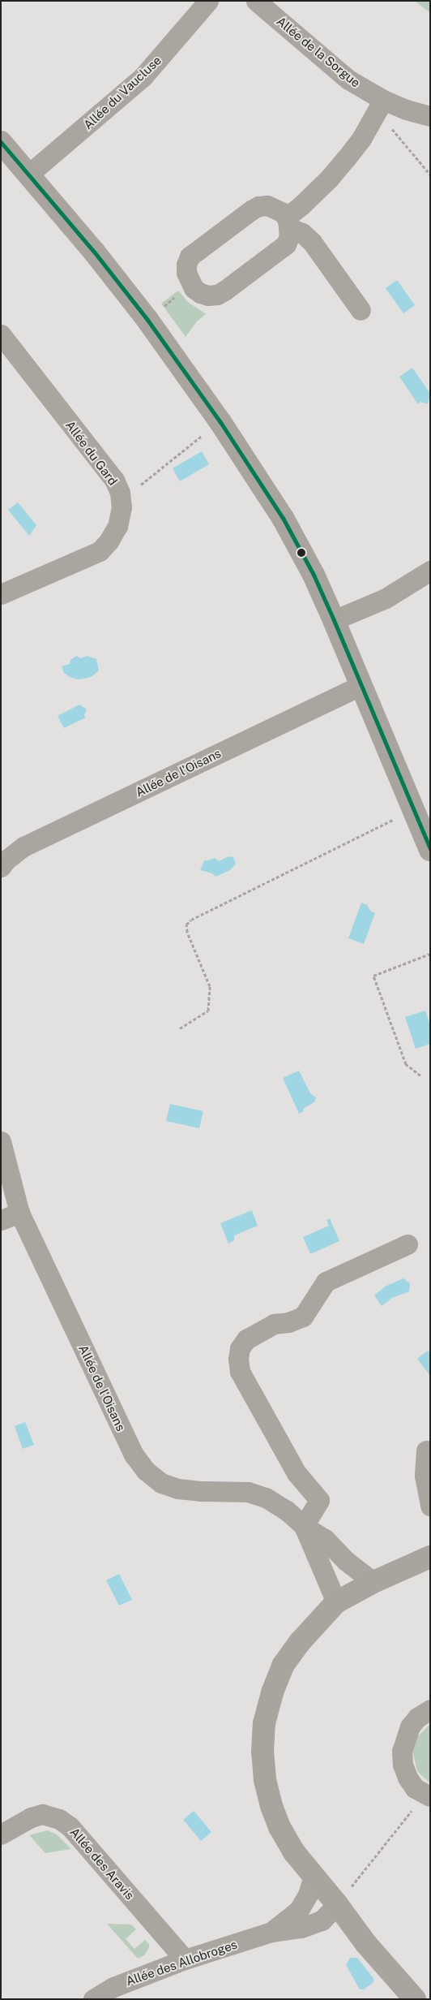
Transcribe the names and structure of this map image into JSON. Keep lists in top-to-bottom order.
{
  "streets": {
    "street": [
      "Allée de la Sorgue",
      "Allée du Vaucluse",
      "Allée du Gard",
      "Allée de l'Oisans",
      "Allée des Aravis",
      "Allée des Allobroges"
    ]
  },
  "crossings": [
    ["Allée des Aravis", "Allée des Allobroges"]
  ]
}
